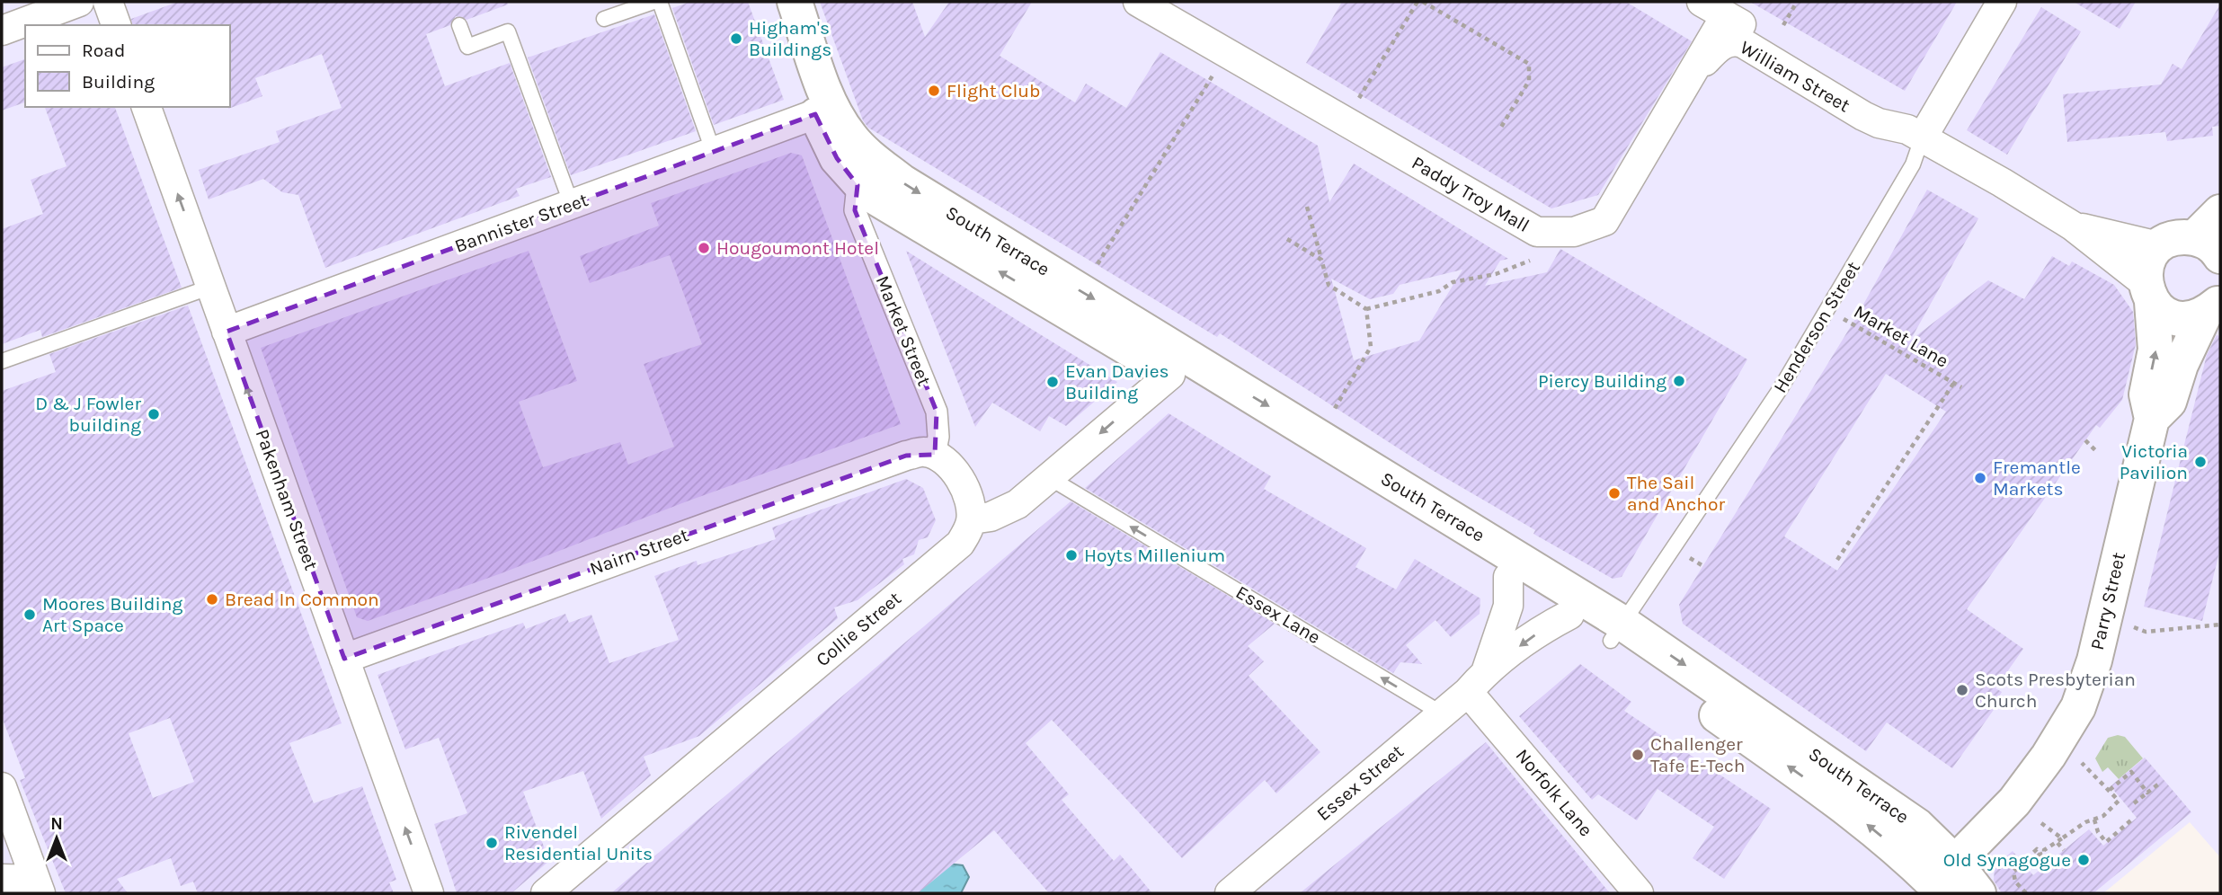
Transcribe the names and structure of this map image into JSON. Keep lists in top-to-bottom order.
{
  "streets": {
    "street": [
      "William Street",
      "Paddy Troy Mall",
      "Bannister Street",
      "South Terrace",
      "Henderson Street",
      "Market Street",
      "Pakenham Street",
      "Nairn Street",
      "Parry Street",
      "Collie Street",
      "Essex Street",
      "Norfolk Lane"
    ],
    "lane": ["Essex Lane"],
    "path": ["Market Lane"]
  },
  "crossings": [
    ["William Street", "Paddy Troy Mall"],
    ["William Street", "Henderson Street"],
    ["William Street", "Parry Street"],
    ["Bannister Street", "Pakenham Street"],
    ["South Terrace", "Henderson Street"],
    ["South Terrace", "Market Street"],
    ["South Terrace", "Parry Street"],
    ["South Terrace", "Essex Street"],
    ["Henderson Street", "Market Lane"],
    ["Market Street", "Nairn Street"],
    ["Pakenham Street", "Nairn Street"],
    ["Essex Lane", "Essex Street"],
    ["Essex Street", "Norfolk Lane"]
  ],
  "one_way": ["Pakenham Street", "Essex Lane"],
  "places": [
    "Higham's Buildings",
    "Flight Club",
    "Hougoumont Hotel",
    "Piercy Building",
    "Evan Davies Building",
    "D & J Fowler building",
    "Victoria Pavilion",
    "Fremantle Markets",
    "The Sail and Anchor",
    "Hoyts Millenium",
    "Bread In Common",
    "Moores Building Art Space",
    "Scots Presbyterian Church",
    "Challenger Tafe E-Tech",
    "Rivendel Residential Units",
    "Old Synagogue"
  ],
  "legend": ["Road", "Building"],
  "north": "top"
}
